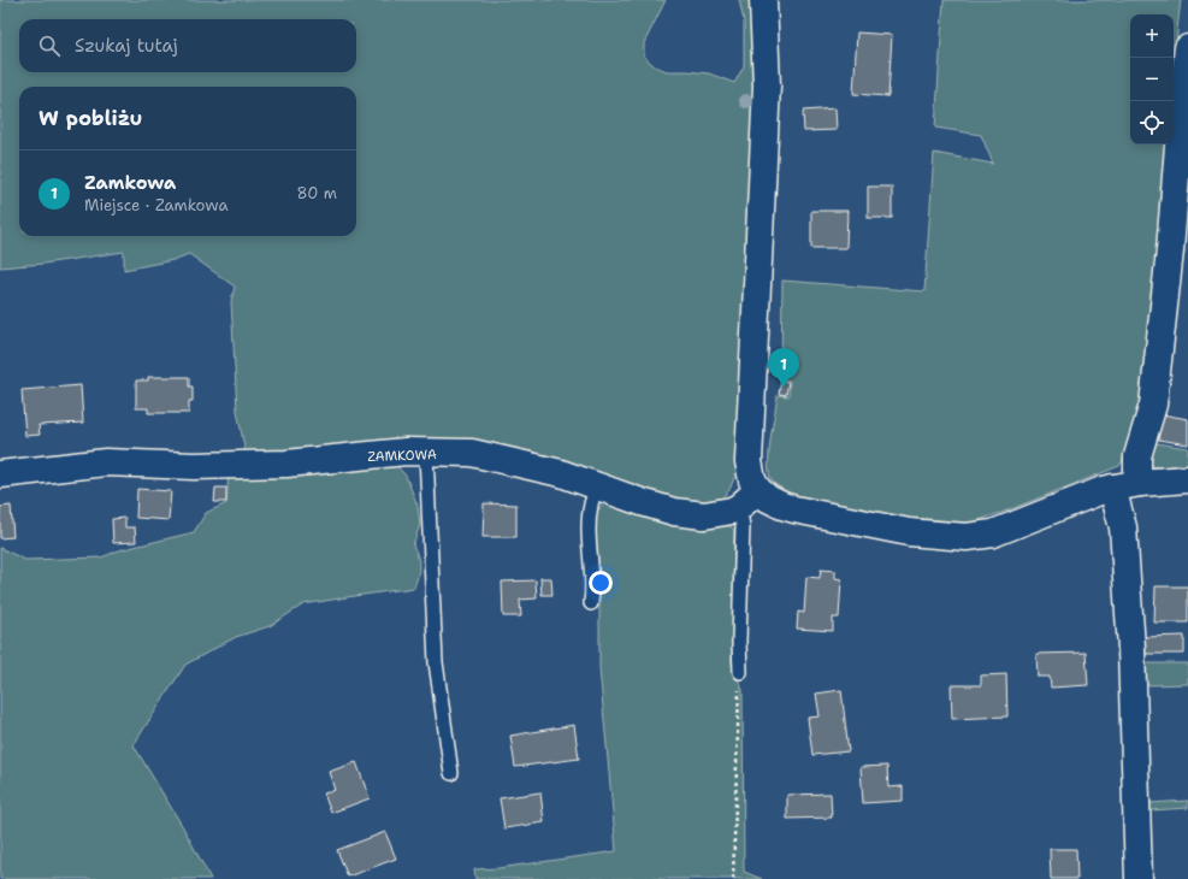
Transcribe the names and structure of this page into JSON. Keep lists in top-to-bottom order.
{
  "streets": {
    "street": ["ZAMKOWA"]
  },
  "page": {
    "map_buttons": ["+", "−"],
    "search": "Szukaj tutaj",
    "heading": "W pobliżu",
    "list": [
      {
        "mark": "1",
        "name": "Zamkowa",
        "note": "Miejsce · Zamkowa",
        "value": "80 m"
      }
    ],
    "pins": "1"
  }
}
